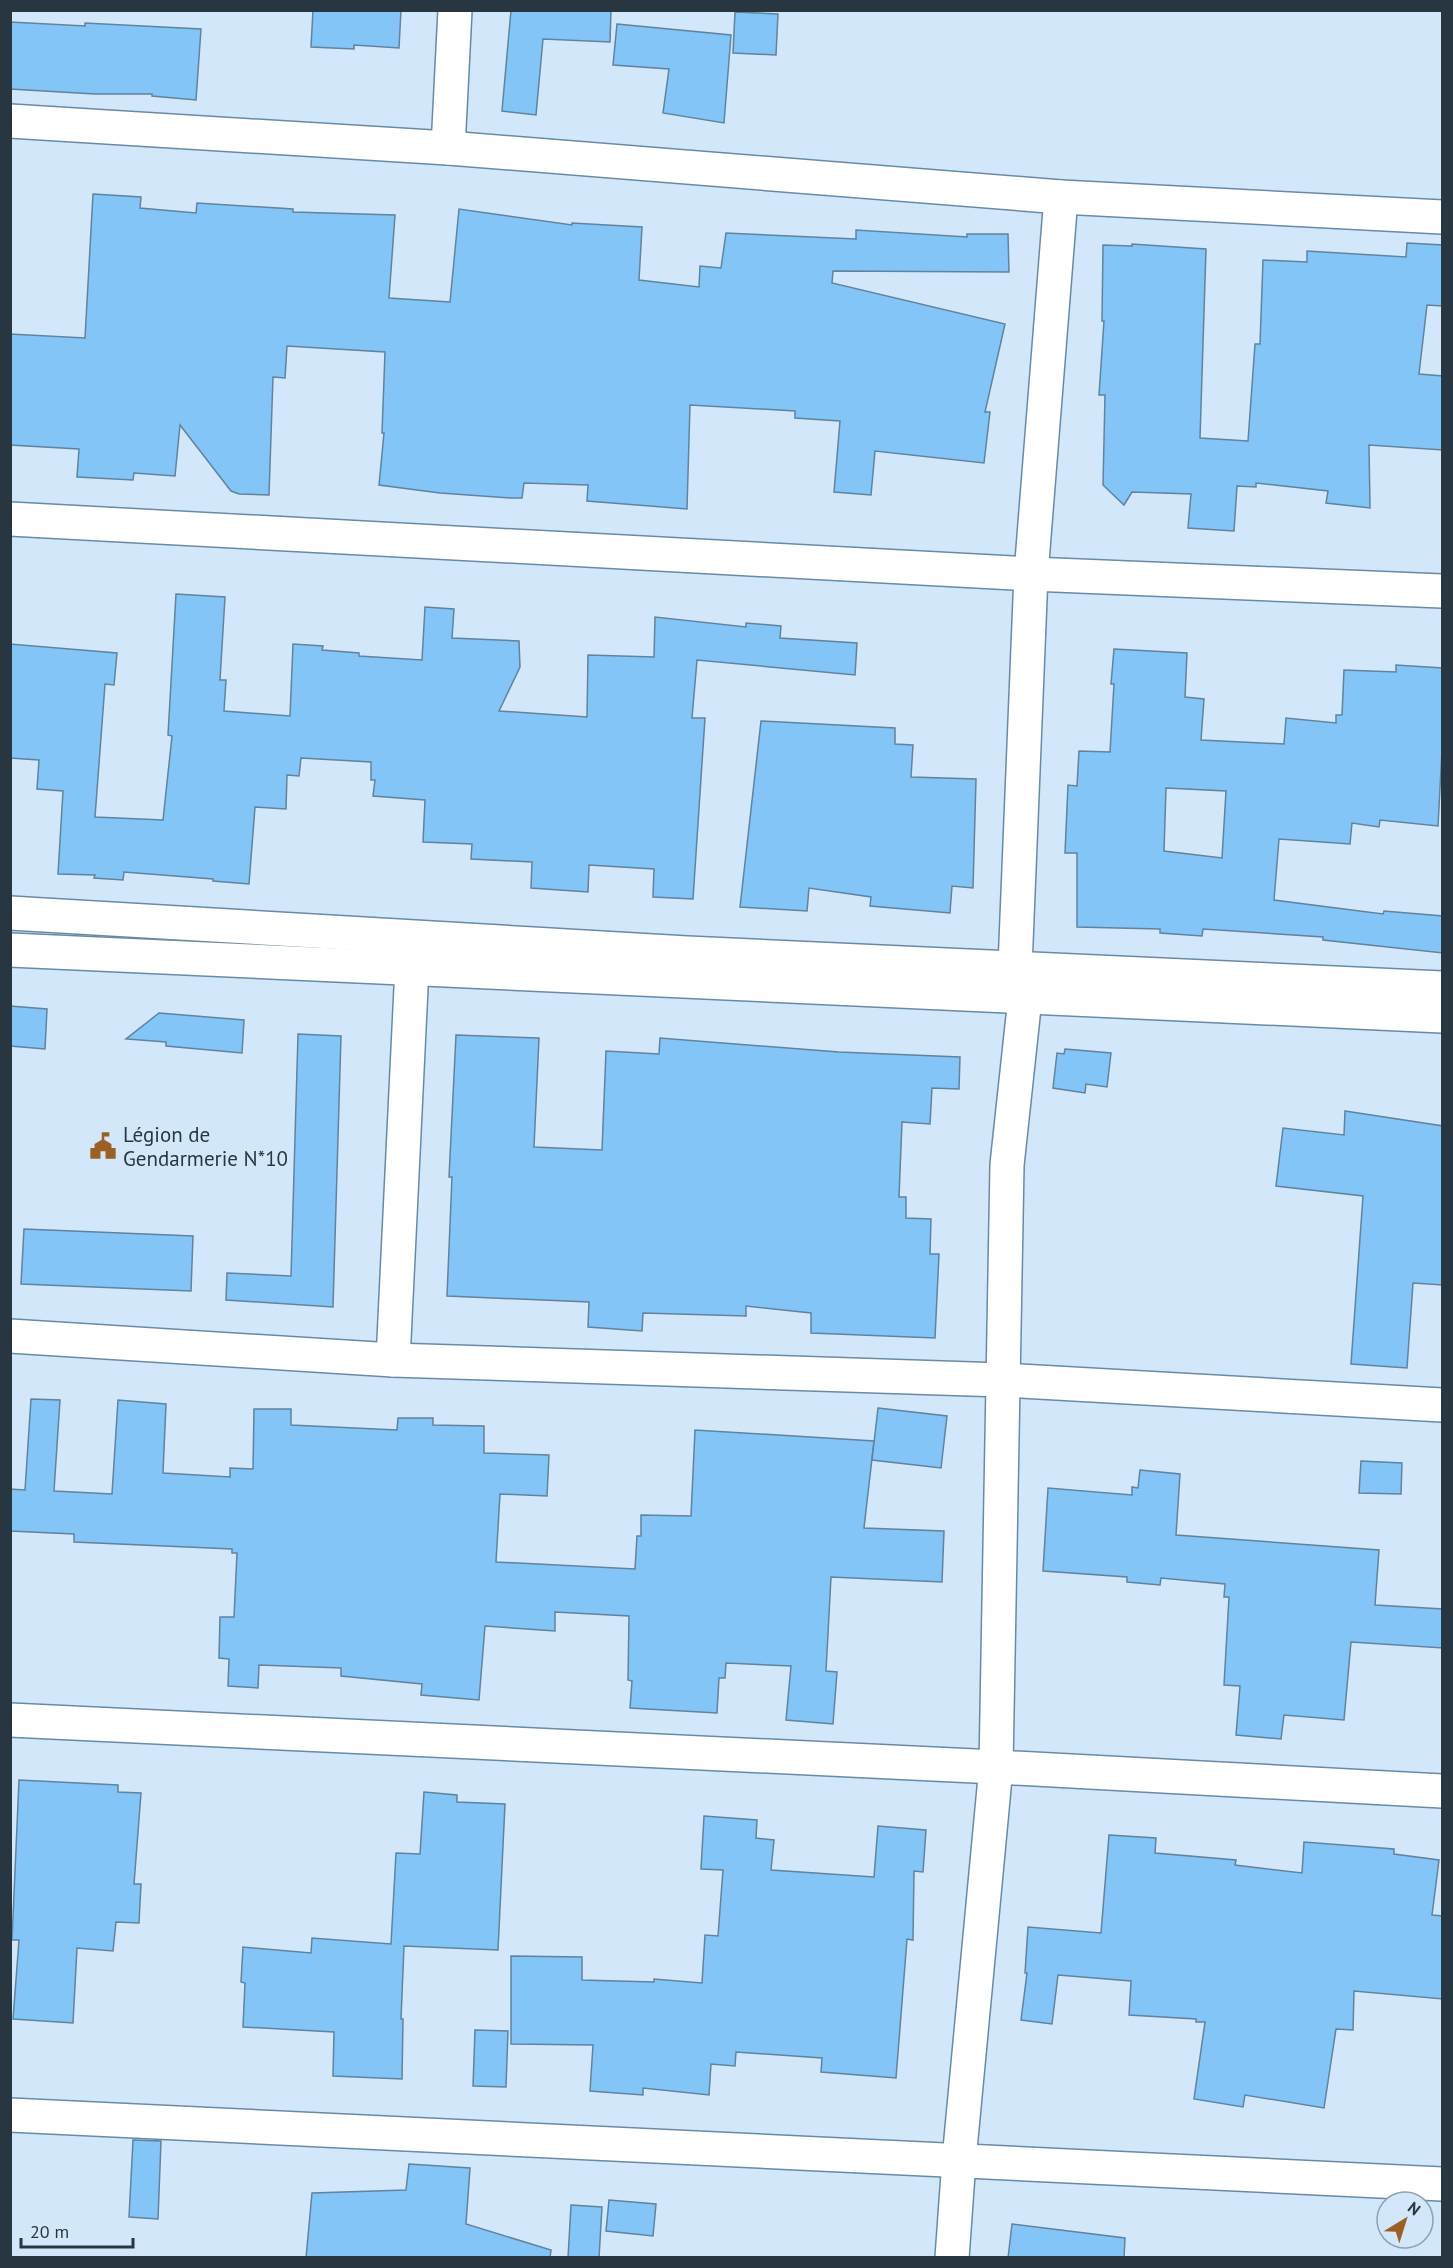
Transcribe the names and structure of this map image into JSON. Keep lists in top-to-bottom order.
{
  "places": {
    "public building": ["Légion de Gendarmerie N*10"]
  },
  "scale_bar": "20 m",
  "north": "top right"
}
